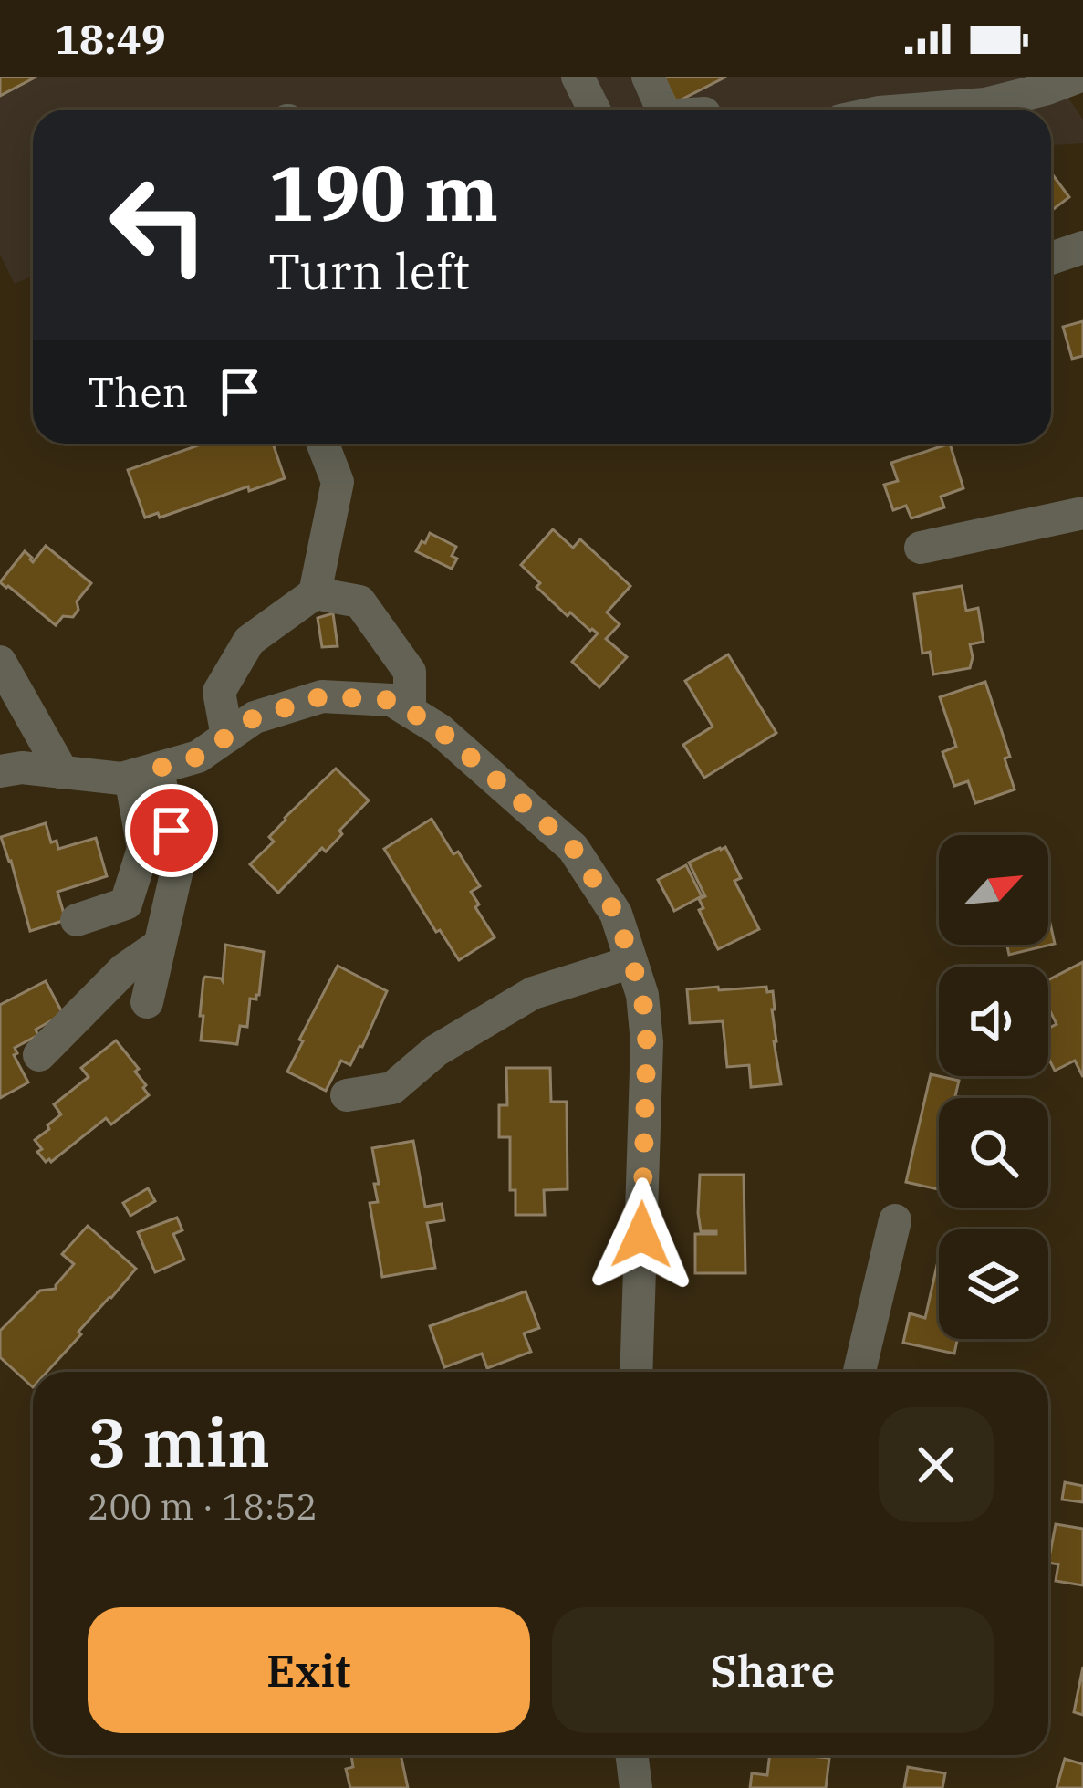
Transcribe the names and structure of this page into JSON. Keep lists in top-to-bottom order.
{
  "north": "top right",
  "page": {
    "status": "18:49",
    "turn": ["190 m", "Turn left"],
    "then": "Then",
    "heading": ["3 min", "200 m · 18:52"],
    "buttons": ["Exit", "Share"]
  }
}
